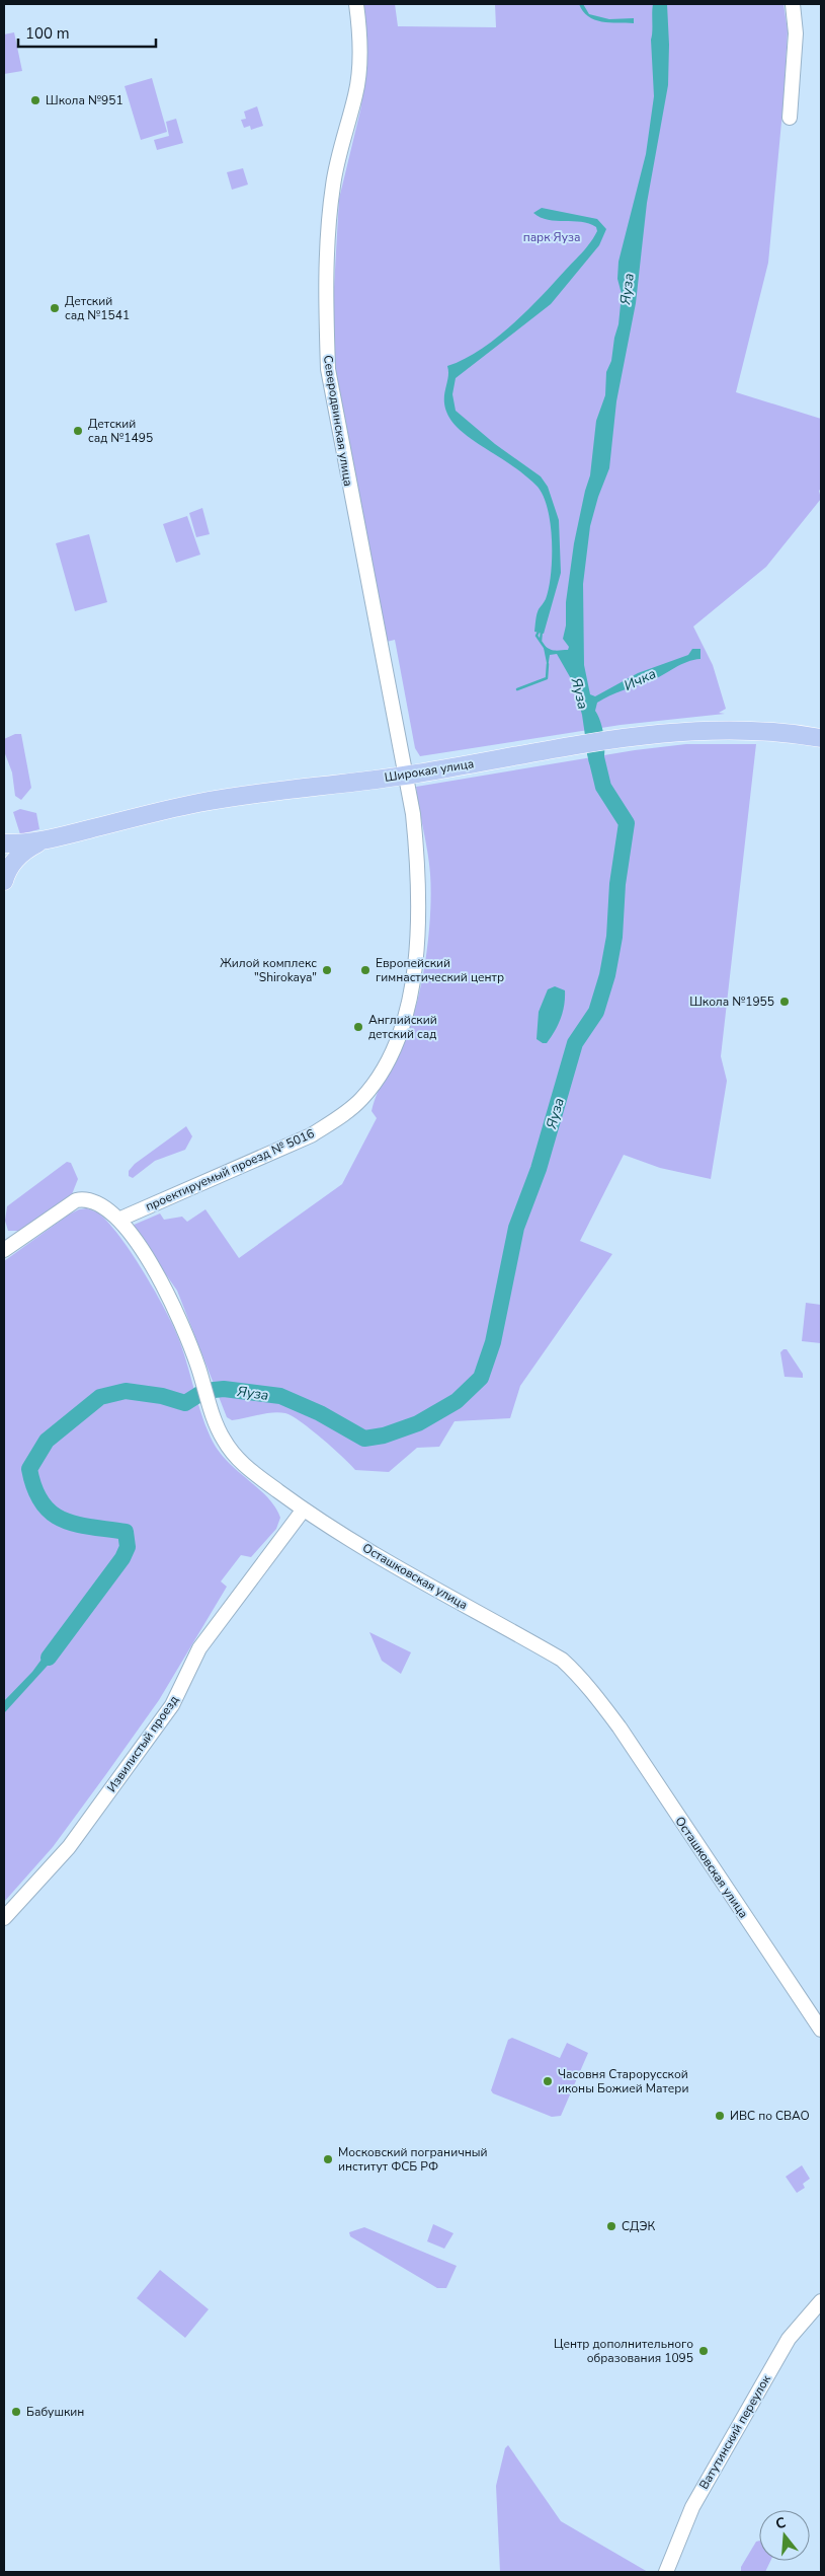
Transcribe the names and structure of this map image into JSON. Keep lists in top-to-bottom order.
{
  "streets": {
    "main road": ["Широкая улица"],
    "street": [
      "Северодвинская улица",
      "проектируемый проезд № 5016",
      "Осташковская улица",
      "Извилистый проезд",
      "Ватутинский переулок"
    ]
  },
  "crossings": [
    ["Северодвинская улица", "Широкая улица"],
    ["Северодвинская улица", "проектируемый проезд № 5016"],
    ["Широкая улица", "проектируемый проезд № 5016"],
    ["проектируемый проезд № 5016", "Осташковская улица"],
    ["Осташковская улица", "Извилистый проезд"]
  ],
  "water": ["Яуза", "Ичка"],
  "parks": ["парк Яуза"],
  "places": [
    "Школа №951",
    "Детский сад №1541",
    "Детский сад №1495",
    "Жилой комплекс \"Shirokaya\"",
    "Европейский гимнастический центр",
    "Школа №1955",
    "Английский детский сад",
    "Часовня Старорусской иконы Божией Матери",
    "ИВС по СВАО",
    "Московский пограничный институт ФСБ РФ",
    "СДЭК",
    "Центр дополнительного образования 1095",
    "Бабушкин"
  ],
  "scale_bar": "100 m",
  "north": "top"
}
